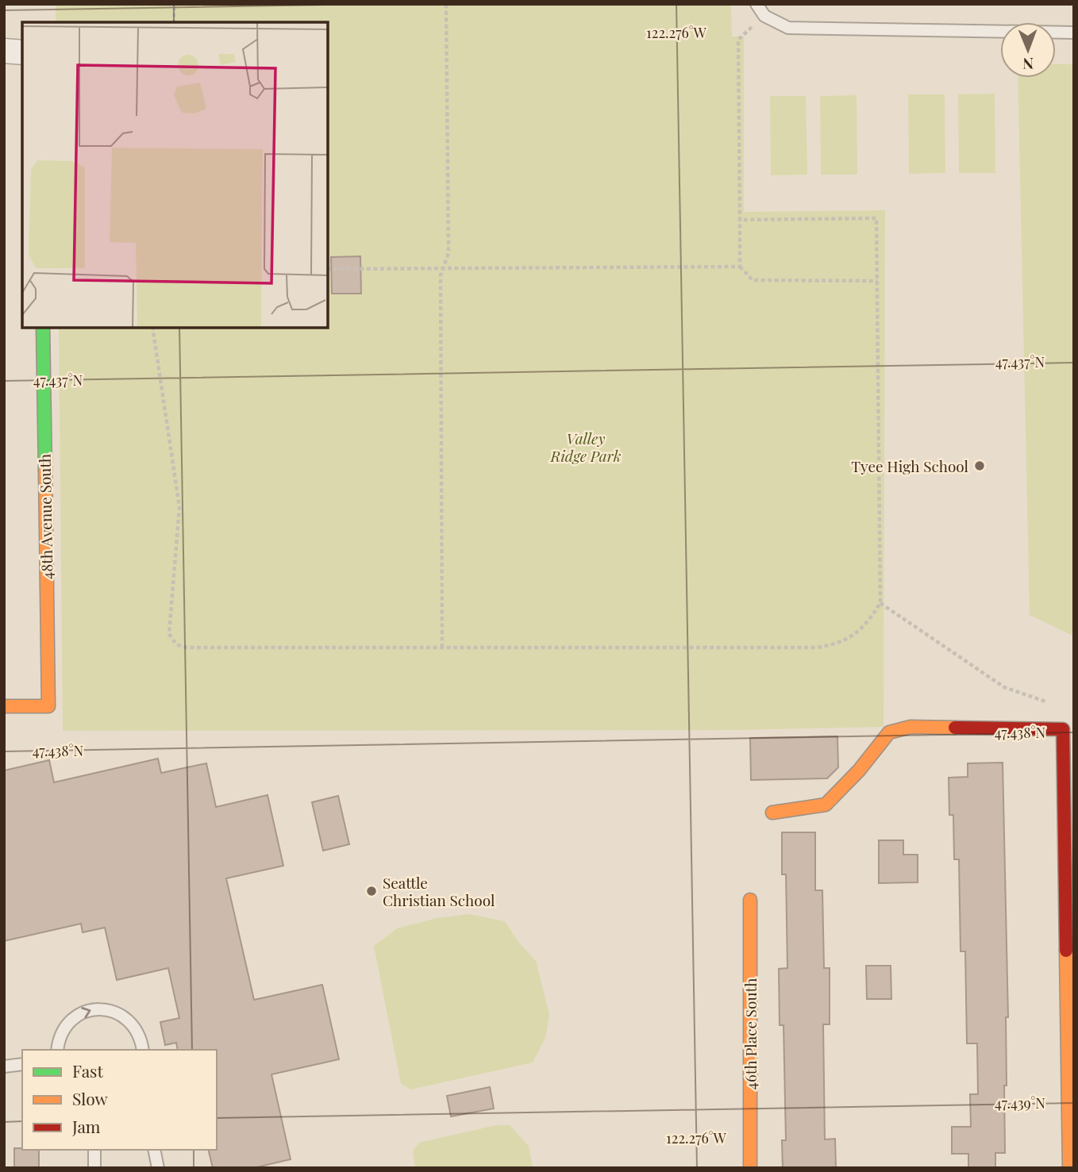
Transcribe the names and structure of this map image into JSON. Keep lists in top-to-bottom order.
{
  "streets": {
    "street": ["48th Avenue South", "46th Place South"]
  },
  "parks": ["Valley Ridge Park"],
  "places": ["Tyee High School", "Seattle Christian School"],
  "legend": ["Fast", "Slow", "Jam"],
  "north": "bottom",
  "coordinates": [
    "122.276°W",
    "47.437°N",
    "47.438°N",
    "47.439°N"
  ]
}
